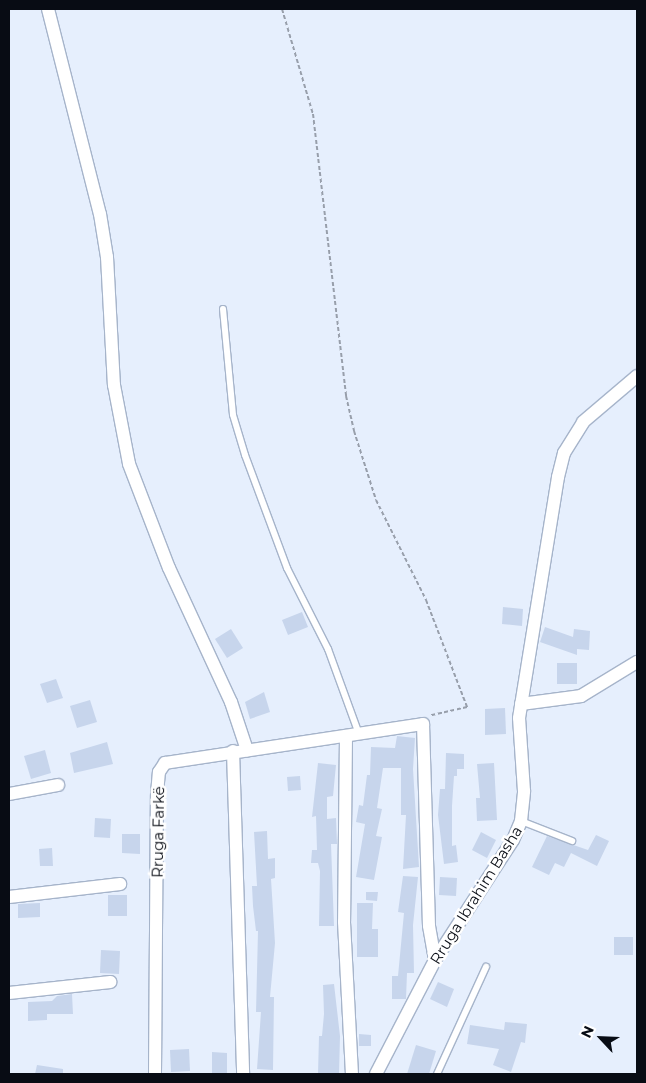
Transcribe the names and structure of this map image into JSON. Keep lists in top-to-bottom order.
{
  "streets": {
    "street": ["Rruga Farkë", "Rruga Ibrahim Basha"]
  },
  "north": "top left"
}
